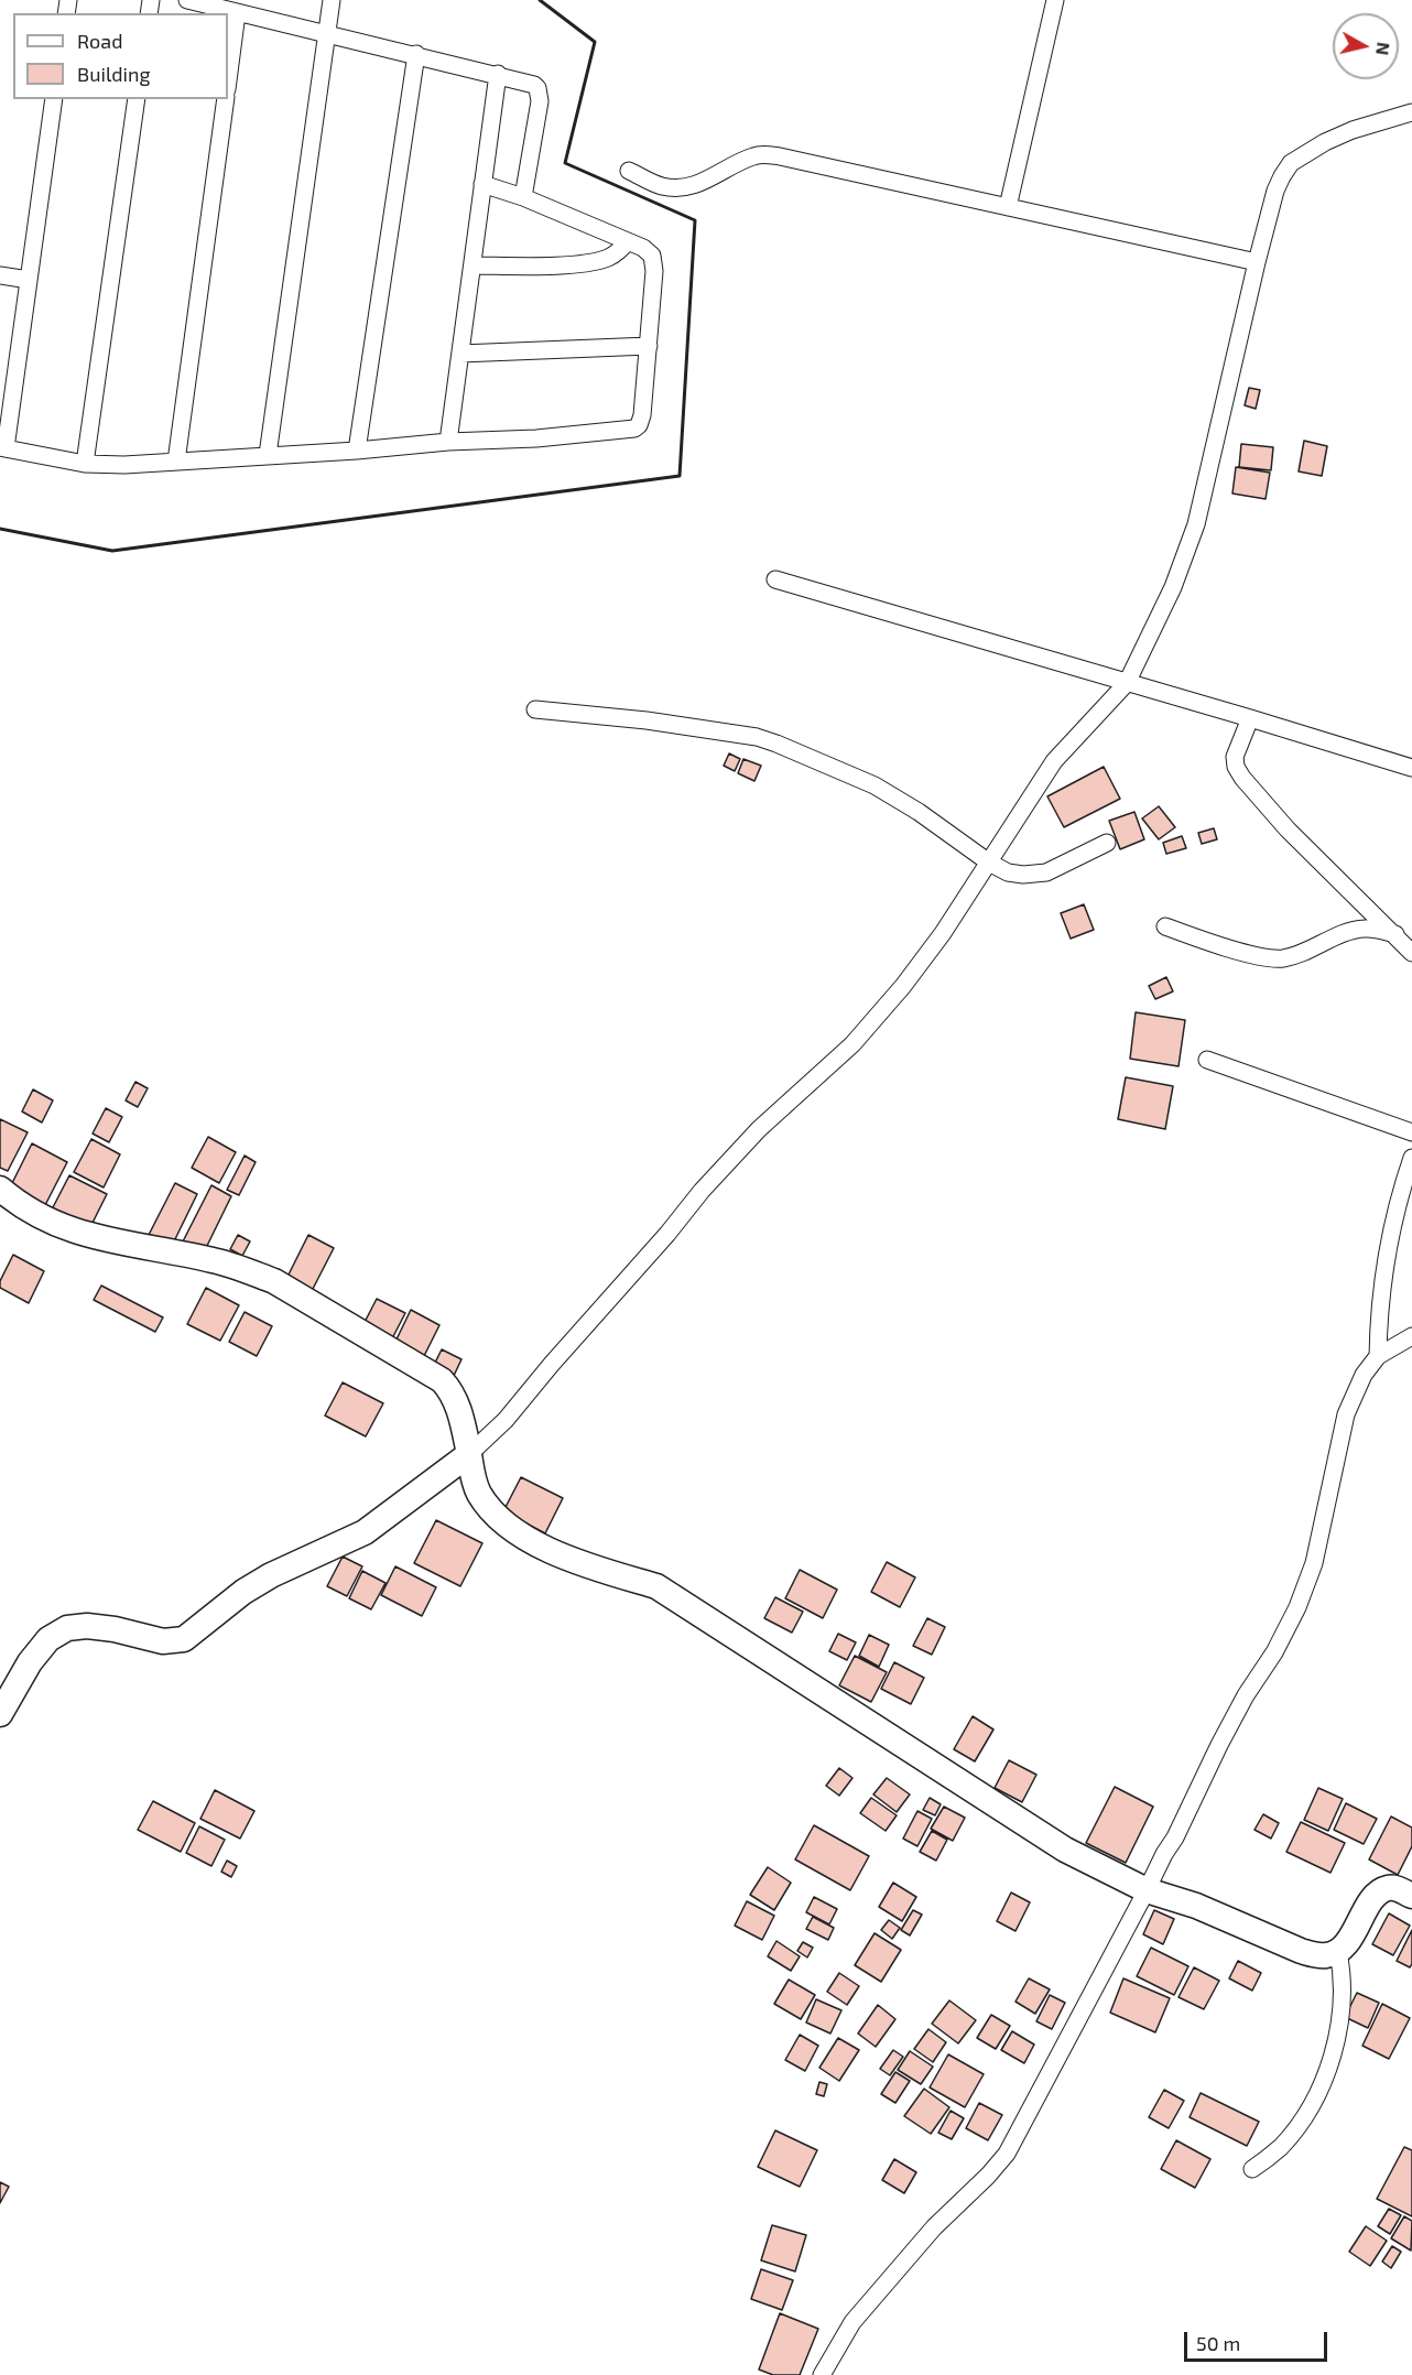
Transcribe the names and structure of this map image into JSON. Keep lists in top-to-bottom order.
{
  "legend": ["Road", "Building"],
  "scale_bar": "50 m",
  "north": "right"
}
